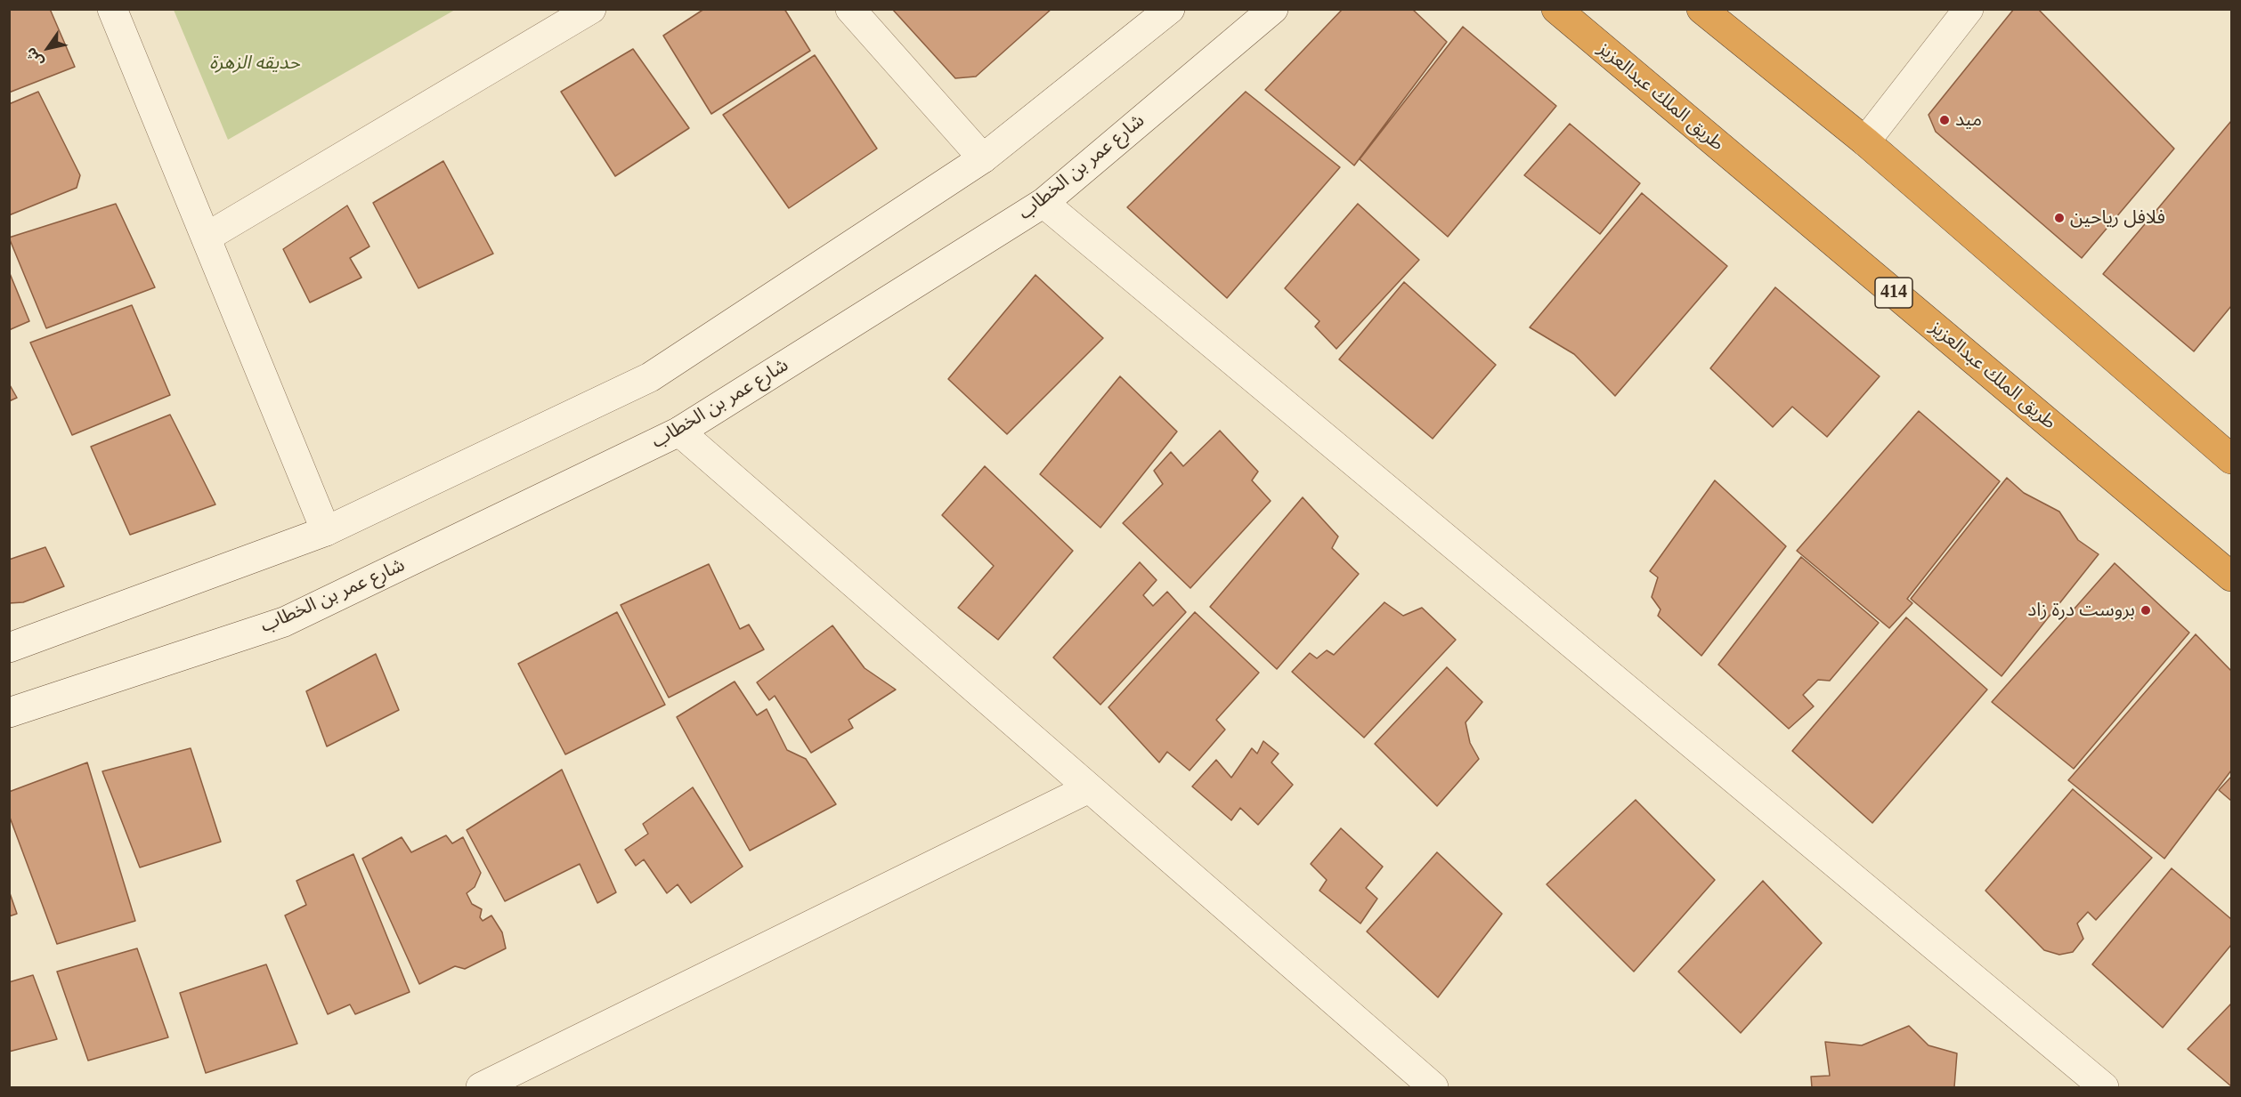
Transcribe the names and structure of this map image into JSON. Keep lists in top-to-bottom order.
{
  "streets": {
    "highway": ["طريق الملك عبدالعزيز", "414"],
    "street": ["شارع عمر بن الخطاب"]
  },
  "parks": ["حديقه الزهرة"],
  "places": ["ميد", "فلافل رياحين", "بروست درة زاد"],
  "north": "bottom left"
}
